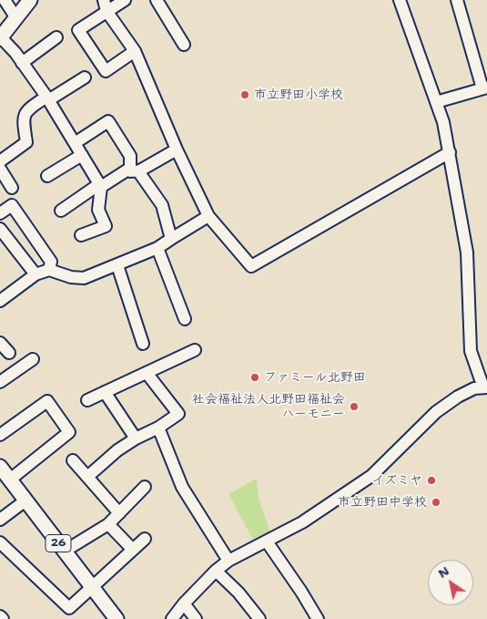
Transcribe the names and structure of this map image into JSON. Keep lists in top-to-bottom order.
{
  "streets": {
    "main road": ["26"]
  },
  "places": [
    "市立野田小学校",
    "ファミール北野田",
    "社会福祉法人北野田福祉会 ハーモニー",
    "イズミヤ",
    "市立野田中学校"
  ],
  "north": "top left"
}
